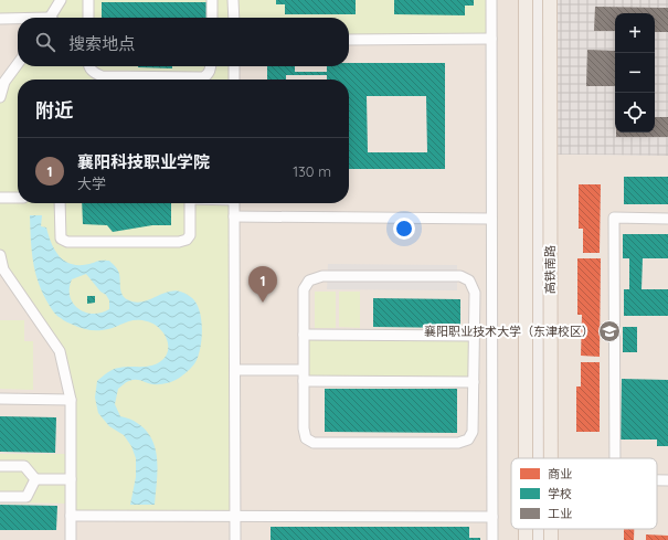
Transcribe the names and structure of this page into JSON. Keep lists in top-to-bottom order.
{
  "streets": {
    "main road": ["高铁南路"]
  },
  "places": {
    "school or university": ["襄阳职业技术大学（东津校区）"]
  },
  "legend": ["商业", "学校", "工业"],
  "page": {
    "map_buttons": ["+", "−"],
    "search": "搜索地点",
    "heading": "附近",
    "list": [
      {
        "mark": "1",
        "name": "襄阳科技职业学院",
        "note": "大学",
        "value": "130 m"
      }
    ],
    "pins": "1"
  }
}
